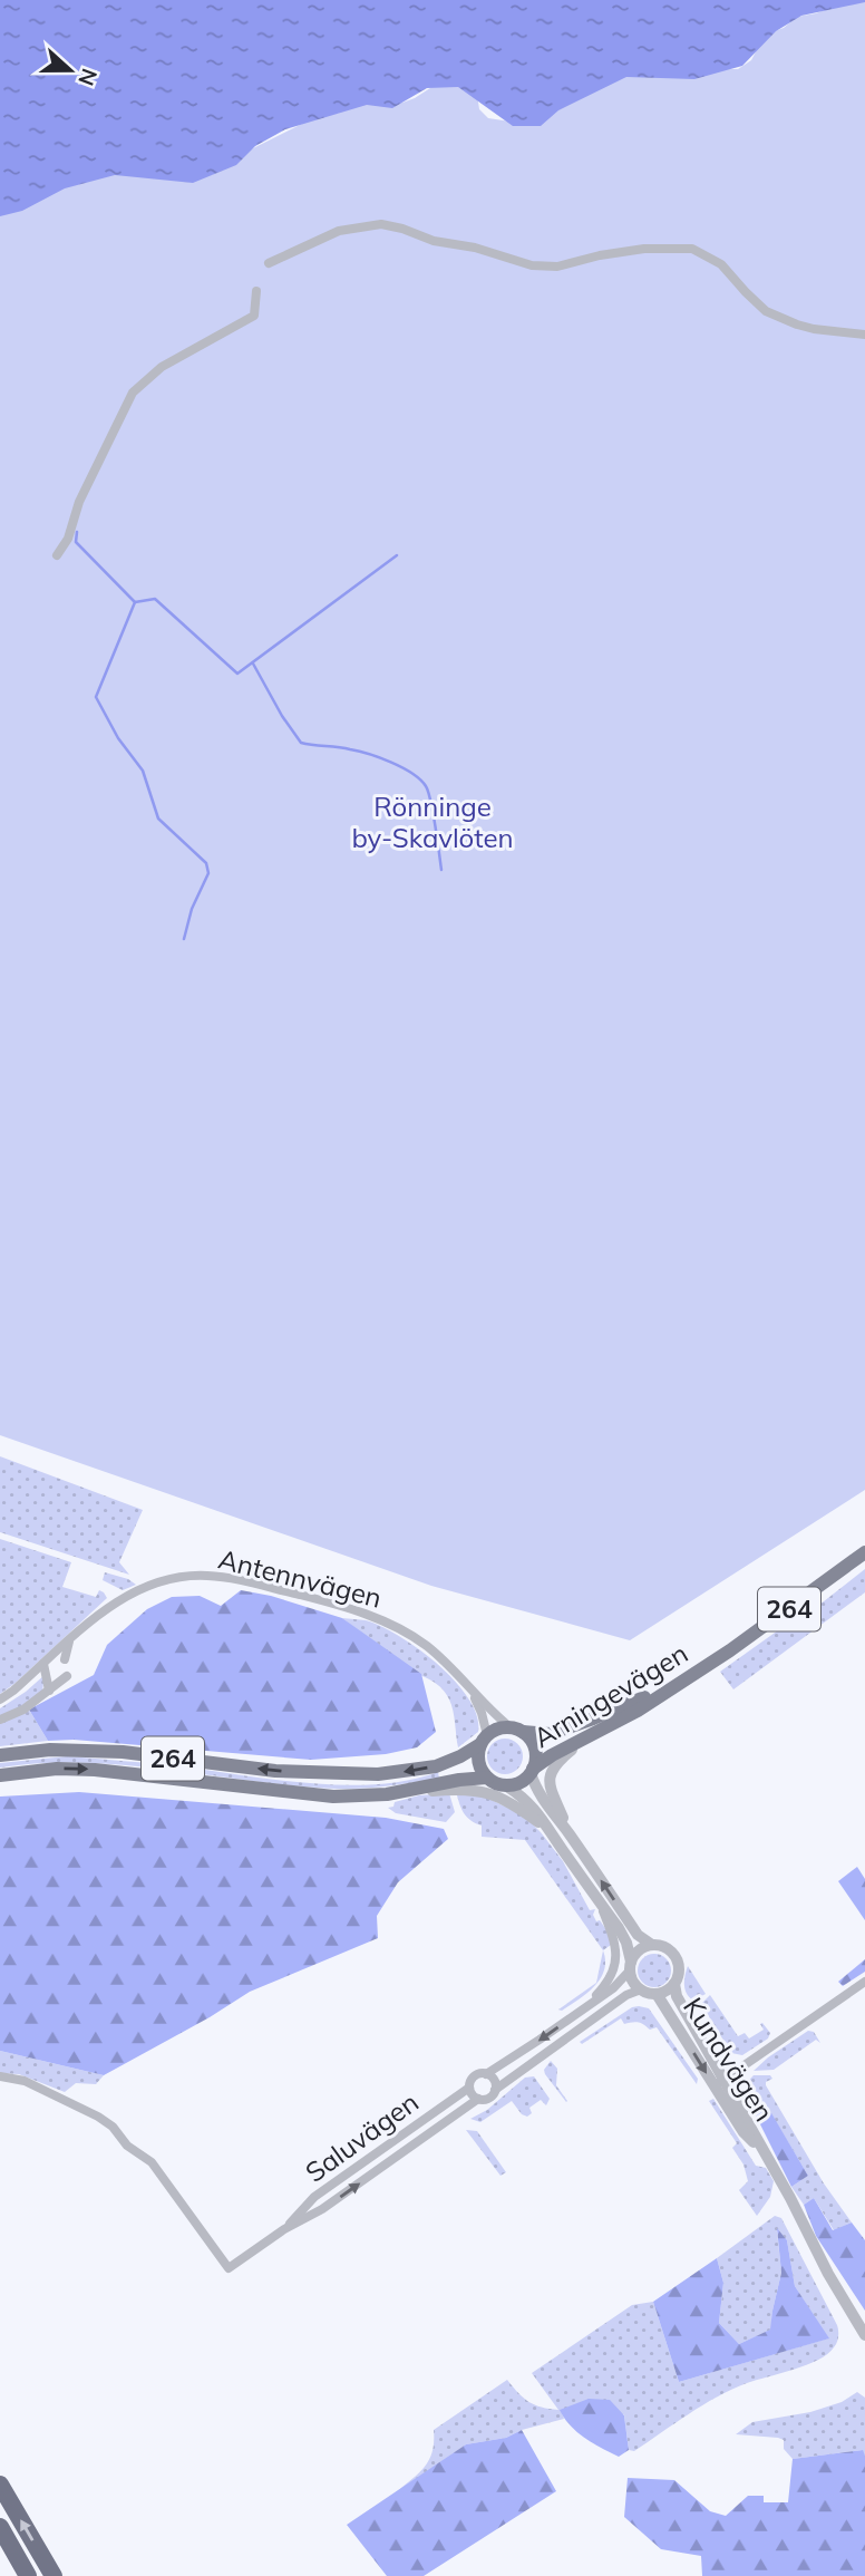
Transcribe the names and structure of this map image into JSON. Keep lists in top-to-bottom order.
{
  "streets": {
    "main road": ["264", "Arningevägen"],
    "street": ["Antennvägen", "Kundvägen", "Saluvägen"]
  },
  "crossings": [
    ["Antennvägen", "264"],
    ["Antennvägen", "Arningevägen"],
    ["264", "Arningevägen"],
    ["Kundvägen", "Saluvägen"]
  ],
  "parks": ["Rönninge by-Skavlöten"],
  "north": "right"
}
